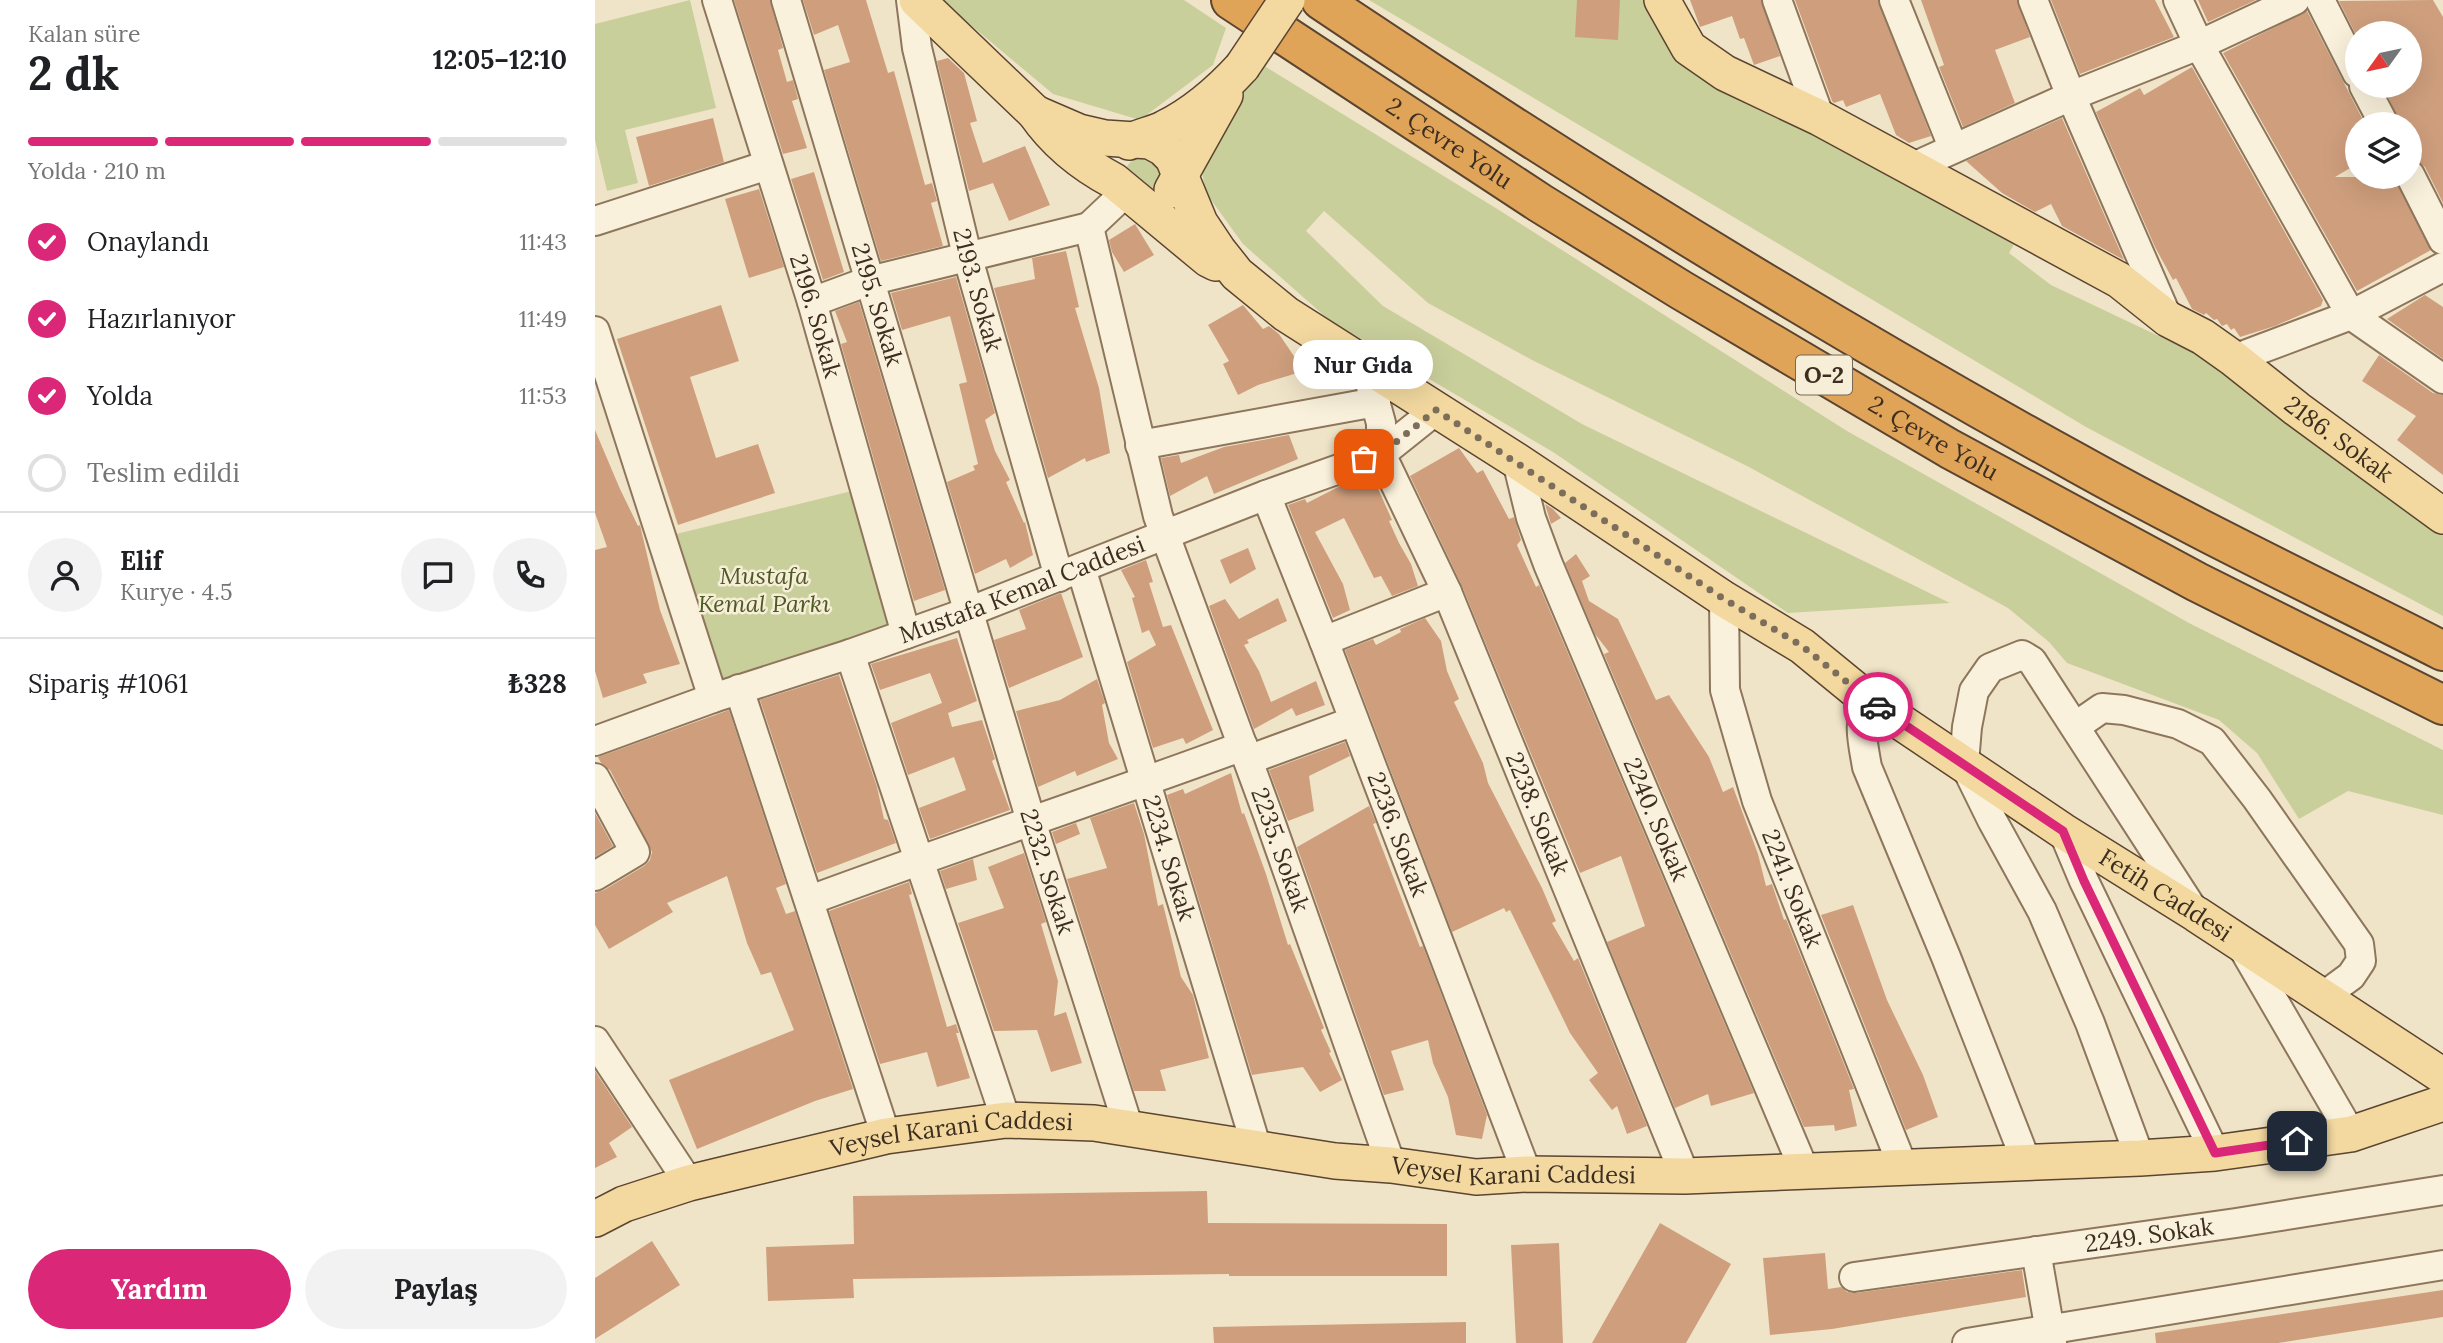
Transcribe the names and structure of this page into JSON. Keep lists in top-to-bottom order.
{
  "streets": {
    "highway": ["2. Çevre Yolu", "O-2"],
    "main road": ["2186. Sokak", "Fetih Caddesi", "Veysel Karani Caddesi"],
    "street": [
      "2193. Sokak",
      "2195. Sokak",
      "2196. Sokak",
      "Mustafa Kemal Caddesi",
      "2238. Sokak",
      "2240. Sokak",
      "2236. Sokak",
      "2235. Sokak",
      "2234. Sokak",
      "2232. Sokak",
      "2241. Sokak",
      "2249. Sokak"
    ]
  },
  "crossings": [
    ["2193. Sokak", "Mustafa Kemal Caddesi"],
    ["2193. Sokak", "2234. Sokak"],
    ["2195. Sokak", "Mustafa Kemal Caddesi"],
    ["2195. Sokak", "2232. Sokak"],
    ["2196. Sokak", "Mustafa Kemal Caddesi"],
    ["Mustafa Kemal Caddesi", "2238. Sokak"],
    ["Mustafa Kemal Caddesi", "2236. Sokak"],
    ["Mustafa Kemal Caddesi", "2235. Sokak"],
    ["Mustafa Kemal Caddesi", "2234. Sokak"],
    ["Mustafa Kemal Caddesi", "2232. Sokak"],
    ["Mustafa Kemal Caddesi", "Fetih Caddesi"],
    ["2238. Sokak", "Veysel Karani Caddesi"],
    ["2240. Sokak", "Fetih Caddesi"],
    ["2240. Sokak", "Veysel Karani Caddesi"],
    ["2236. Sokak", "Veysel Karani Caddesi"],
    ["2235. Sokak", "Veysel Karani Caddesi"],
    ["2234. Sokak", "Veysel Karani Caddesi"],
    ["2232. Sokak", "Veysel Karani Caddesi"],
    ["2241. Sokak", "Fetih Caddesi"],
    ["2241. Sokak", "Veysel Karani Caddesi"]
  ],
  "parks": ["Mustafa Kemal Parkı"],
  "places": ["Nur Gıda"],
  "north": "bottom left",
  "page": {
    "heading": ["2 dk", "Kalan süre", "12:05–12:10"],
    "panel": [
      "Elif",
      "Kurye · 4.5",
      "Sipariş #1061",
      "₺328"
    ],
    "bar": "Yolda · 210 m",
    "list": [
      ["Onaylandı", "11:43"],
      ["Hazırlanıyor", "11:49"],
      ["Yolda", "11:53"],
      "Teslim edildi"
    ],
    "bubble": "Nur Gıda",
    "buttons": ["Yardım", "Paylaş"]
  }
}
